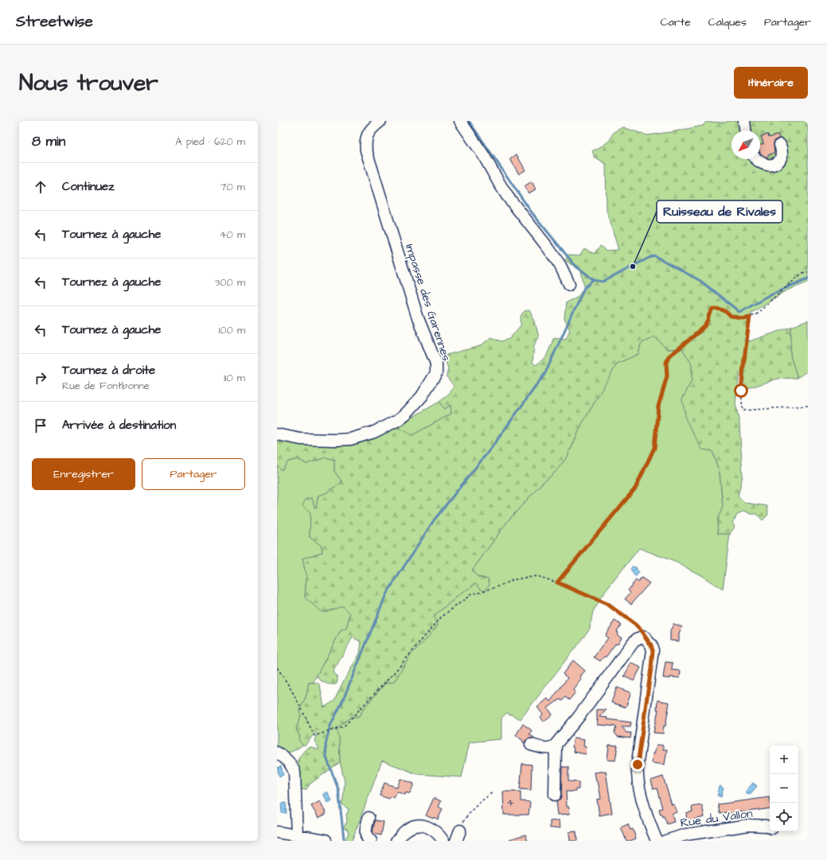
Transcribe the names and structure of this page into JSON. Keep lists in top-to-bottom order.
{
  "streets": {
    "street": ["Impasse des Garennes", "Rue du Vallon"]
  },
  "places": ["Ruisseau de Rivales"],
  "house_numbers": ["4"],
  "north": "bottom left",
  "page": {
    "header": "Streetwise",
    "nav": ["Carte", "Calques", "Partager"],
    "buttons": [
      "Itinéraire",
      ["Enregistrer", "Partager"]
    ],
    "title": "Nous trouver",
    "heading": ["8 min", "À pied · 620 m"],
    "list": [
      ["Continuez", "70 m"],
      ["Tournez à gauche", "40 m"],
      ["Tournez à gauche", "300 m"],
      ["Tournez à gauche", "100 m"],
      ["Tournez à droite", "Rue de Fontbonne", "110 m"],
      "Arrivée à destination"
    ],
    "map_buttons": ["+", "−"]
  }
}
